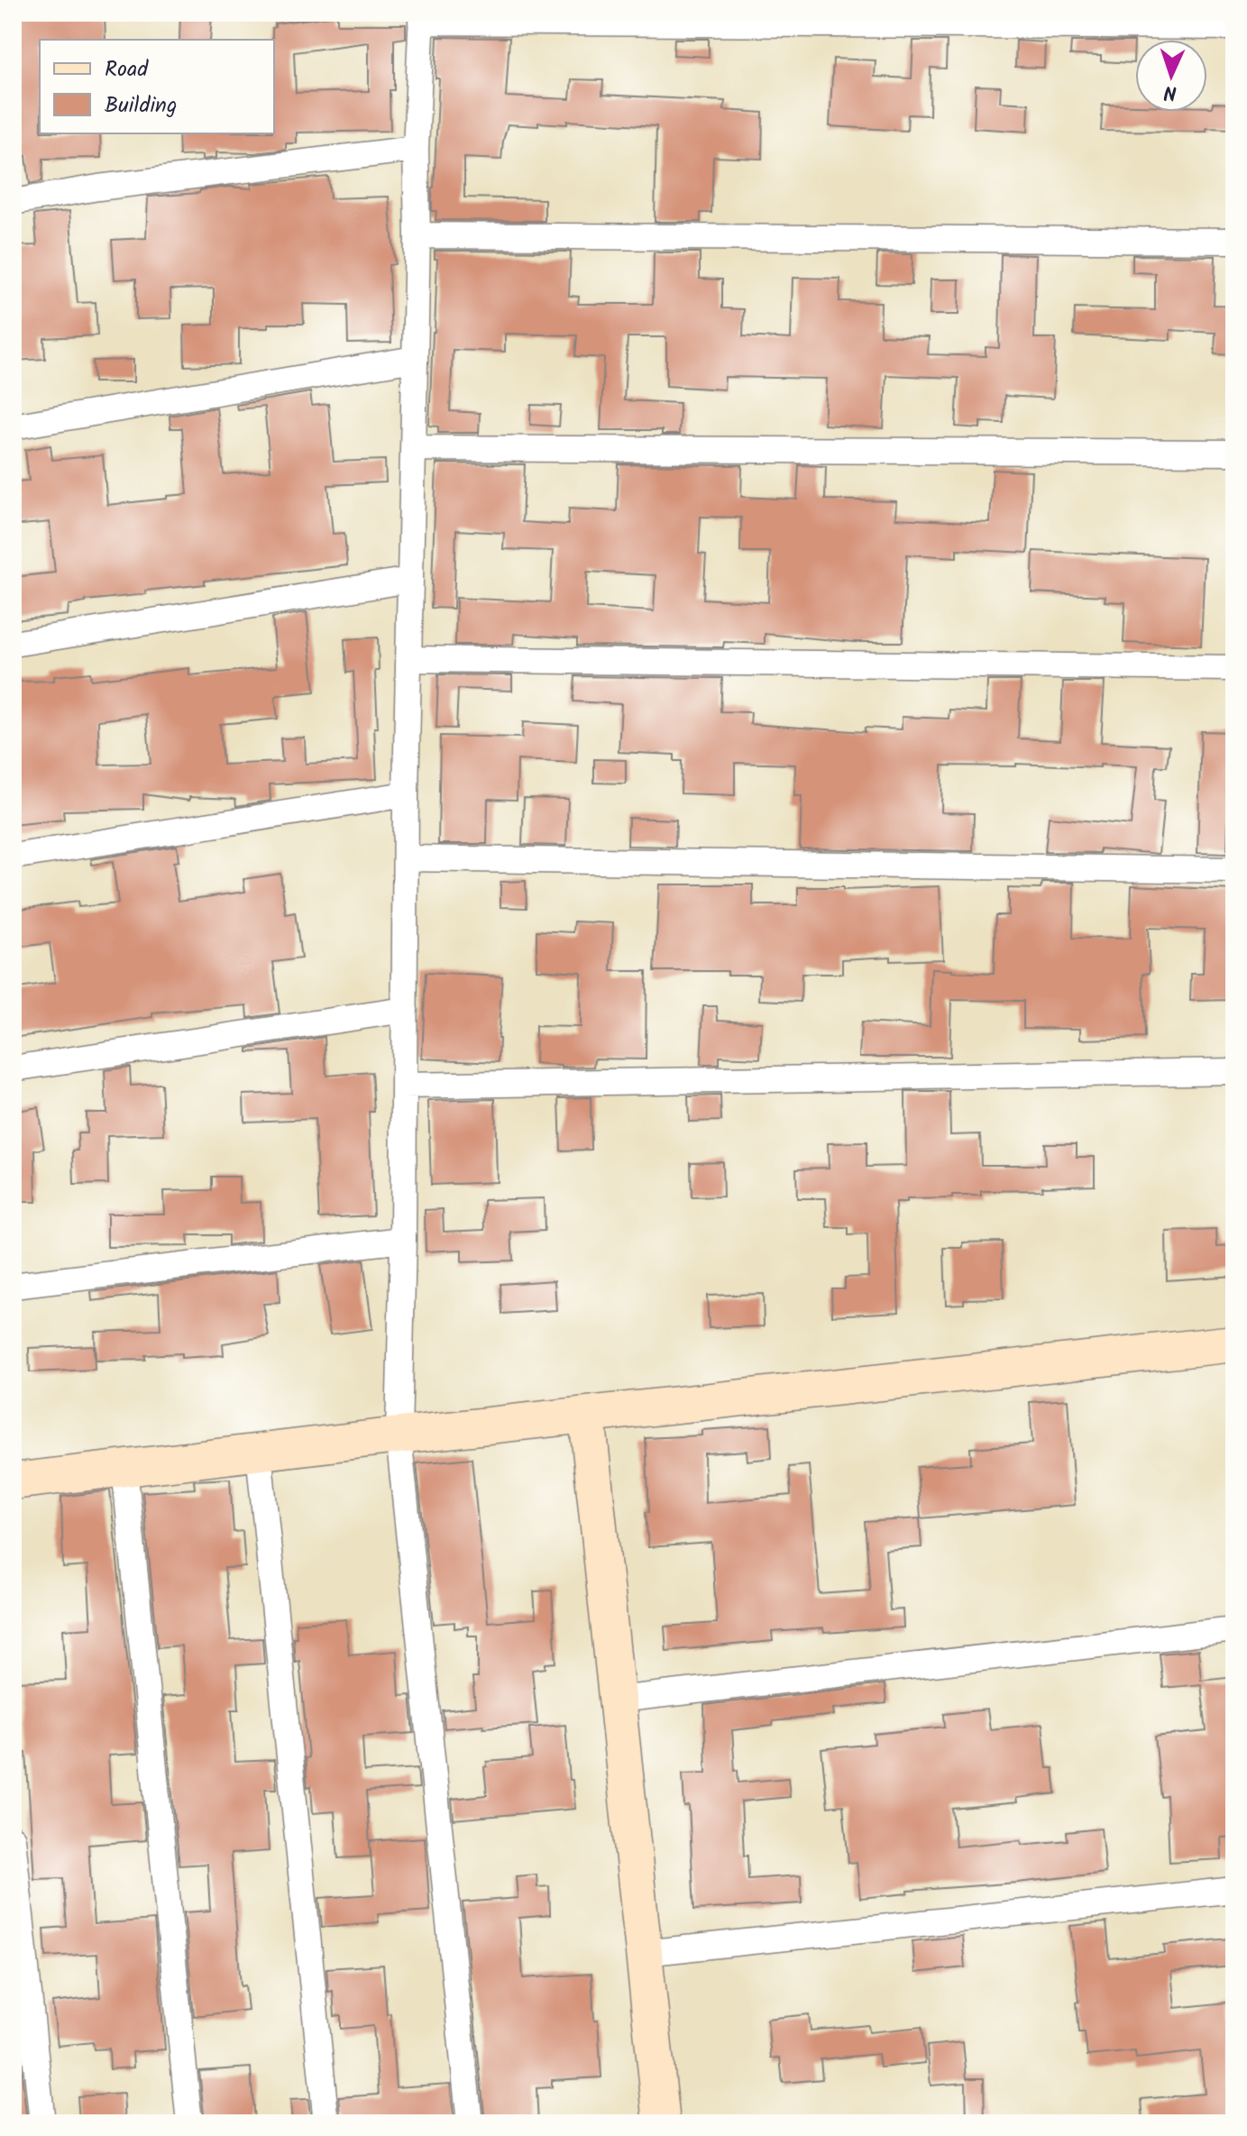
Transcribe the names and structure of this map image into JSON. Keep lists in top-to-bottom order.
{
  "legend": ["Road", "Building"],
  "north": "bottom"
}
